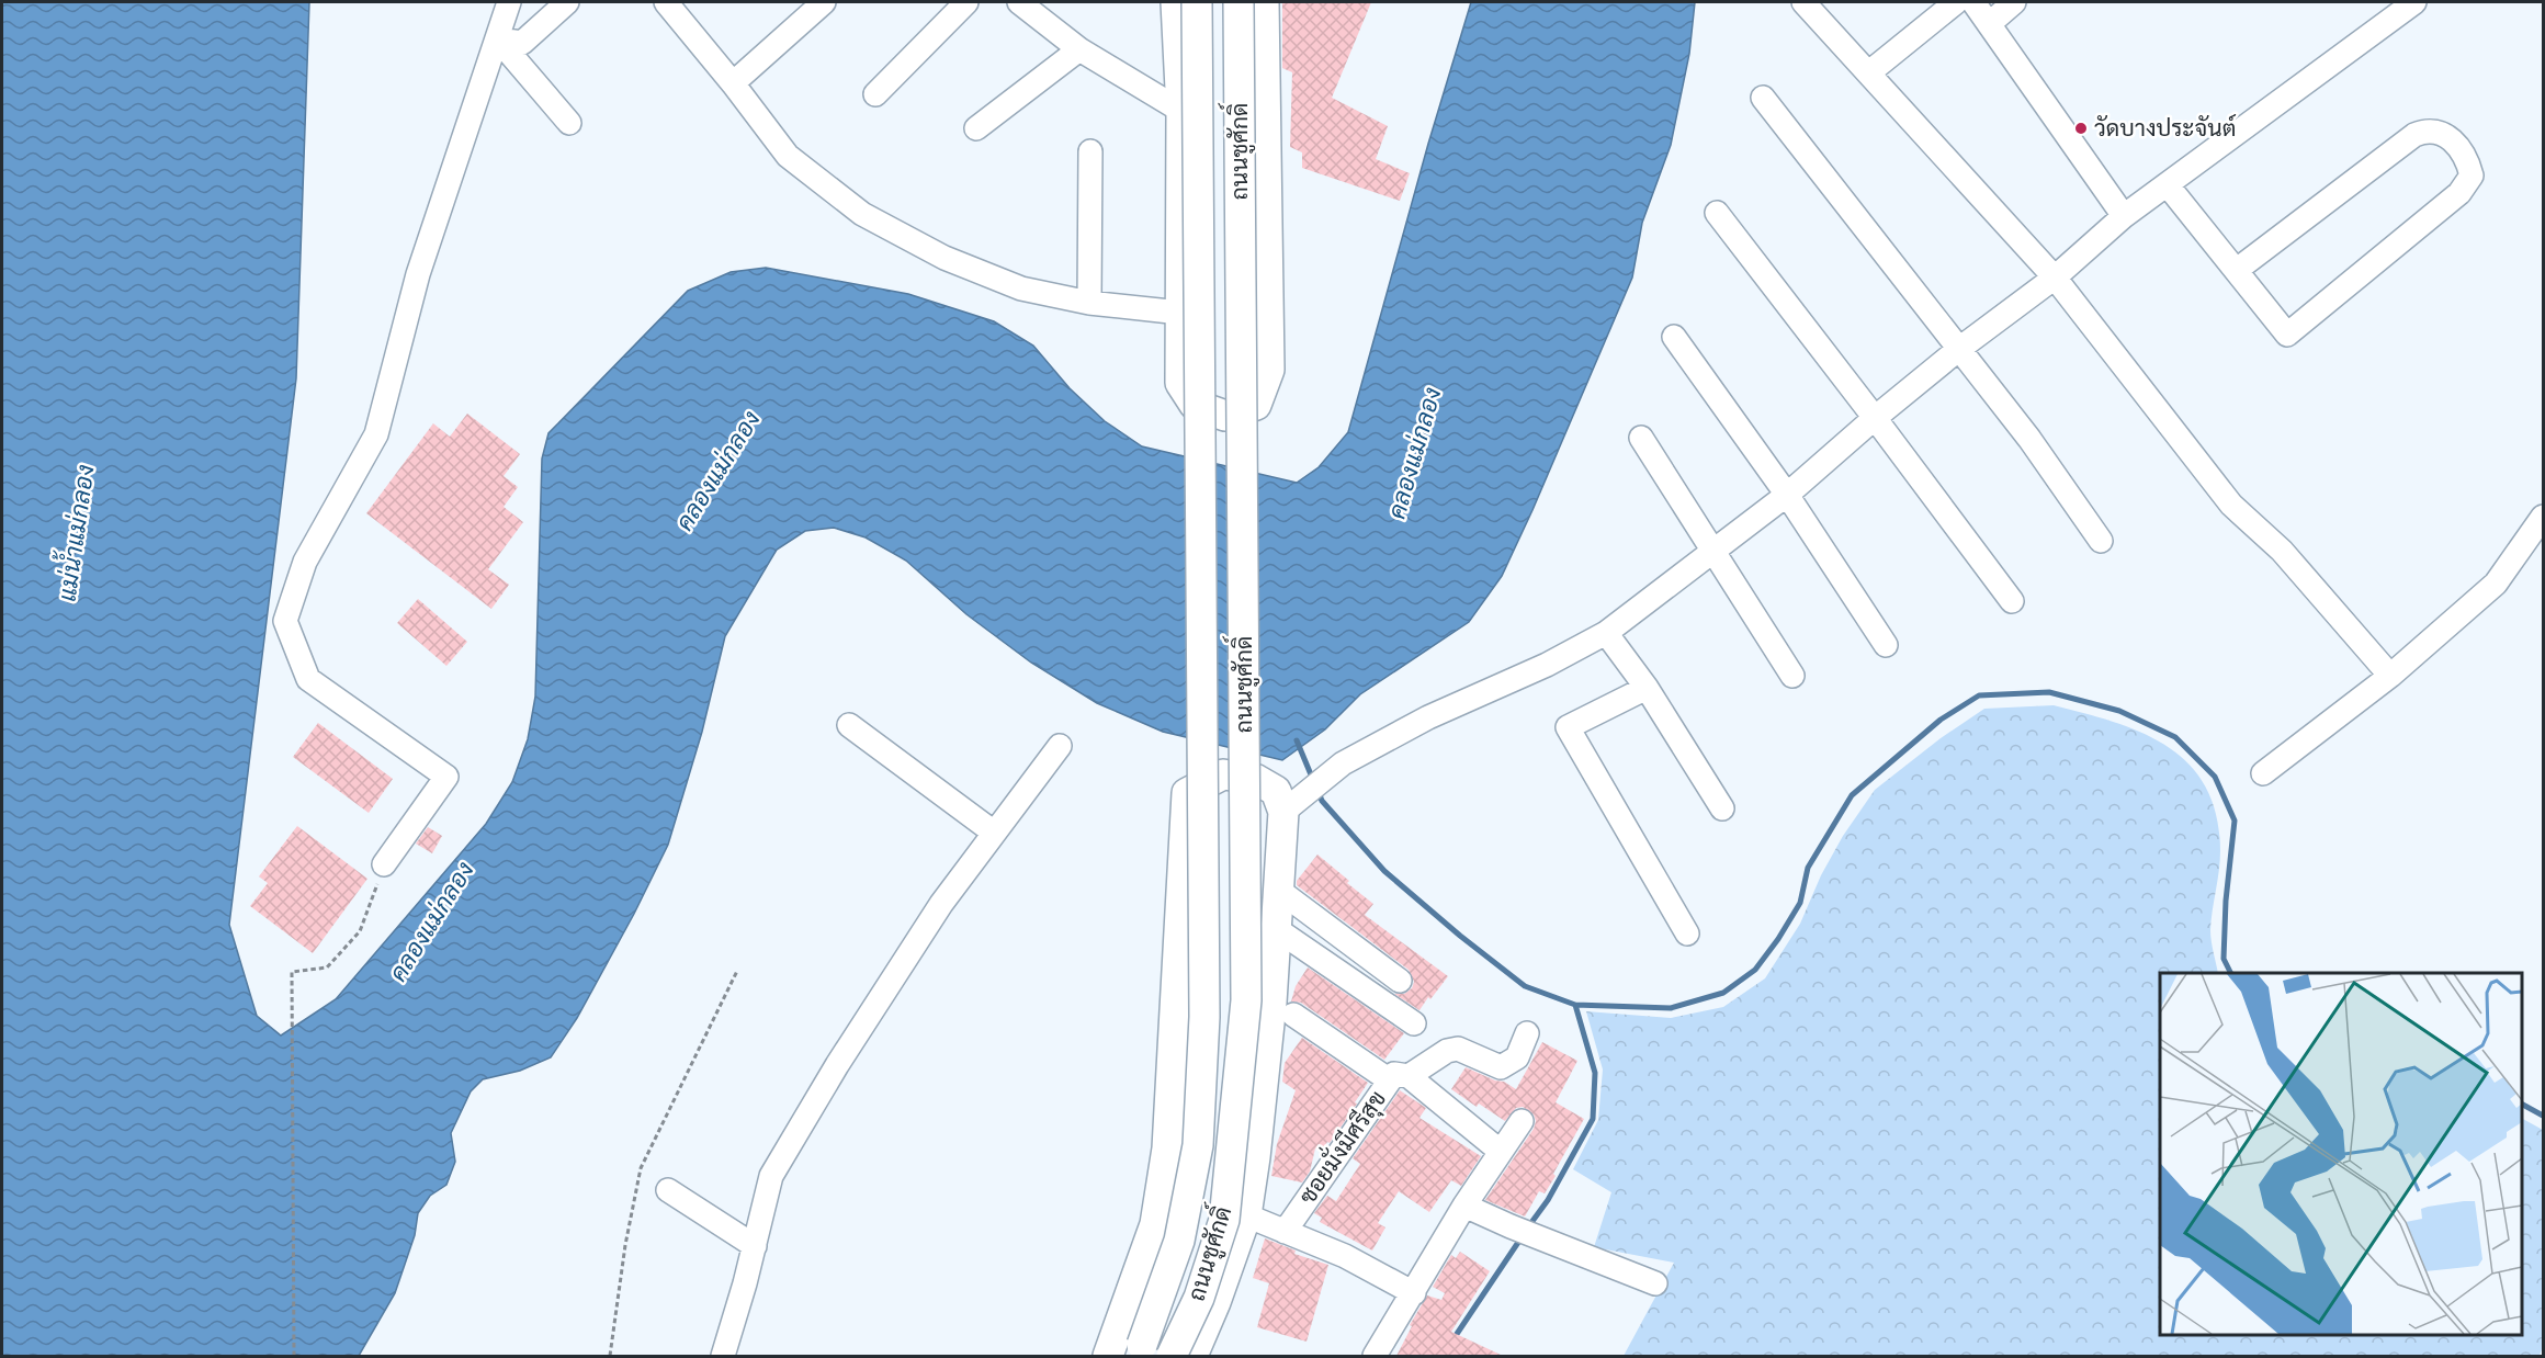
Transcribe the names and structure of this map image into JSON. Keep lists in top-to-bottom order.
{
  "streets": {
    "main road": ["ถนนชูศักดิ์"],
    "street": ["ซอยมั่งมีศรีสุข"]
  },
  "water": ["คลองแม่กลอง", "แม่น้ำแม่กลอง"],
  "places": ["วัดบางประจันต์"]
}
